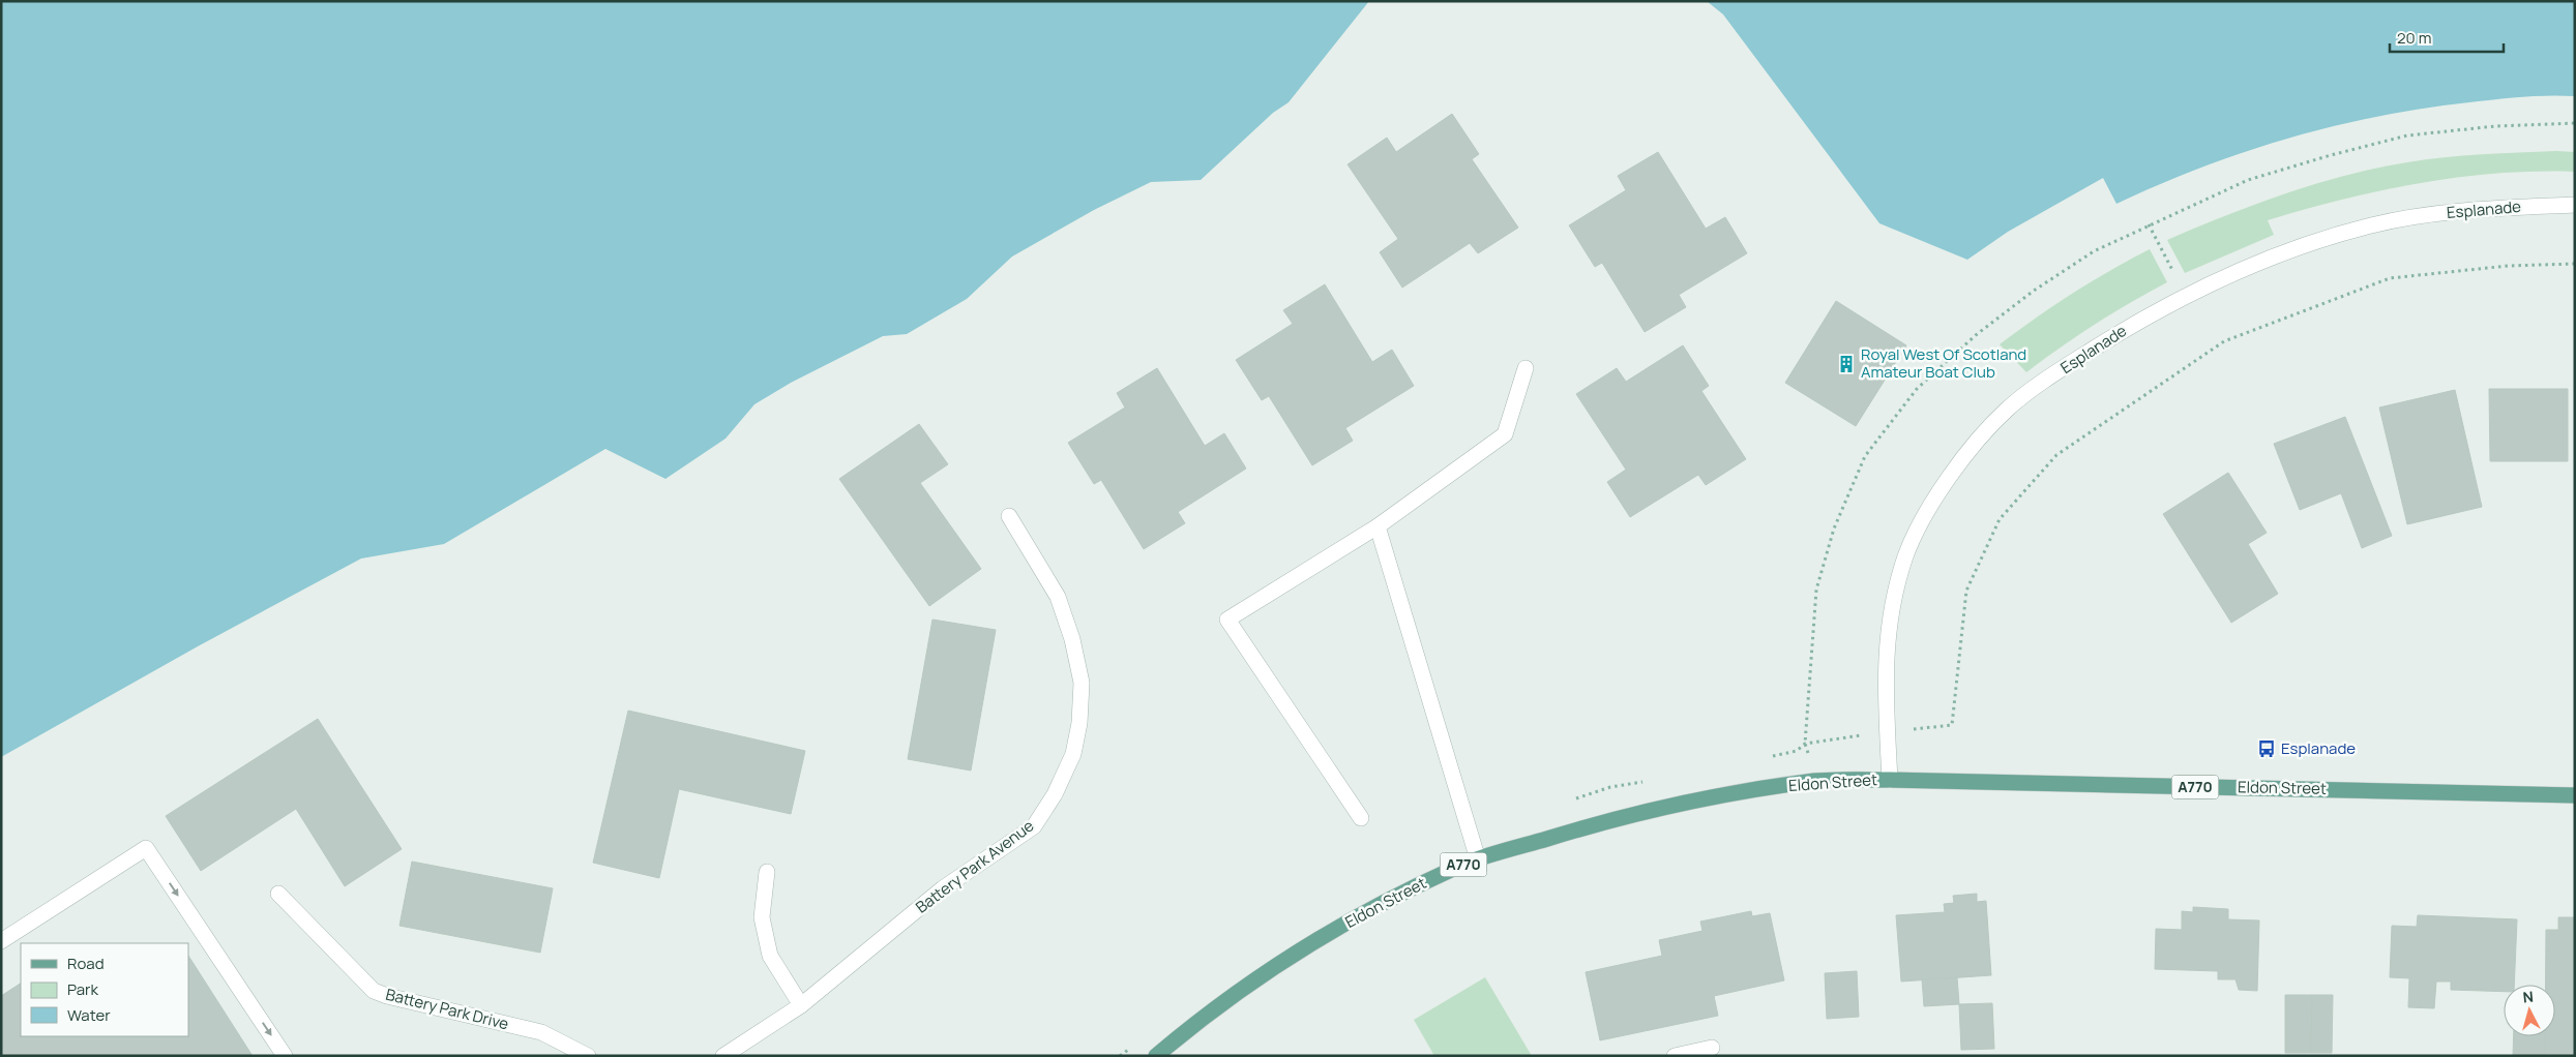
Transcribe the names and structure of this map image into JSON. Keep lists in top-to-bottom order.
{
  "streets": {
    "main road": ["Eldon Street", "A770"],
    "street": ["Esplanade", "Battery Park Avenue", "Battery Park Drive"]
  },
  "crossings": [
    ["Esplanade", "Eldon Street"]
  ],
  "places": {
    "building": ["Royal West Of Scotland Amateur Boat Club"],
    "bus stop": ["Esplanade"]
  },
  "legend": ["Road", "Park", "Water"],
  "scale_bar": "20 m",
  "north": "top"
}
